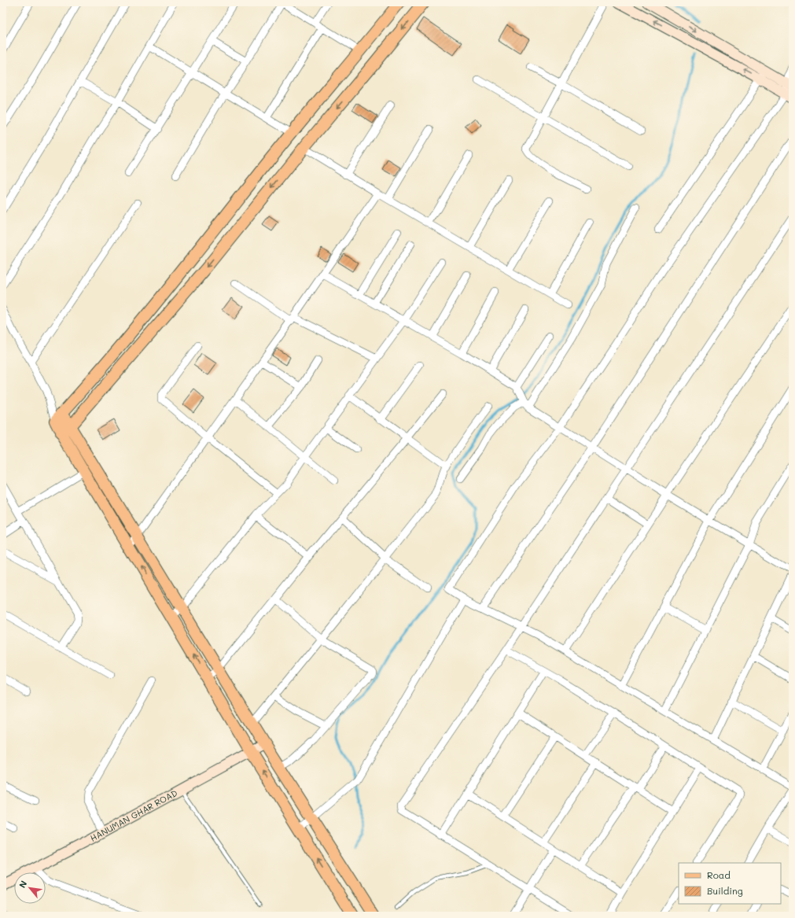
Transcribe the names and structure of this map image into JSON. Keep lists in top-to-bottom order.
{
  "streets": {
    "street": ["HANUMAN GHAR ROAD"]
  },
  "legend": ["Road", "Building"],
  "north": "top left"
}
